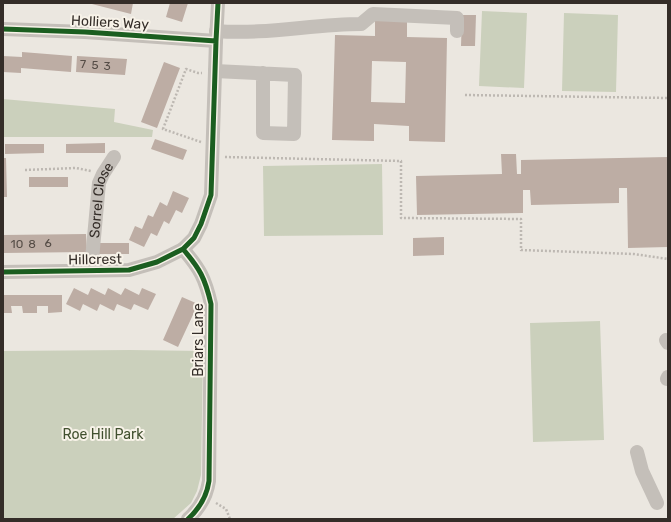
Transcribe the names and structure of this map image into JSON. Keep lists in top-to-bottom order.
{
  "streets": {
    "street": [
      "Holliers Way",
      "Sorrel Close",
      "Hillcrest",
      "Briars Lane"
    ]
  },
  "crossings": [
    ["Sorrel Close", "Hillcrest"],
    ["Hillcrest", "Briars Lane"]
  ],
  "parks": ["Roe Hill Park"],
  "house_numbers": [
    "7",
    "5",
    "3",
    "6",
    "10",
    "8"
  ]
}
